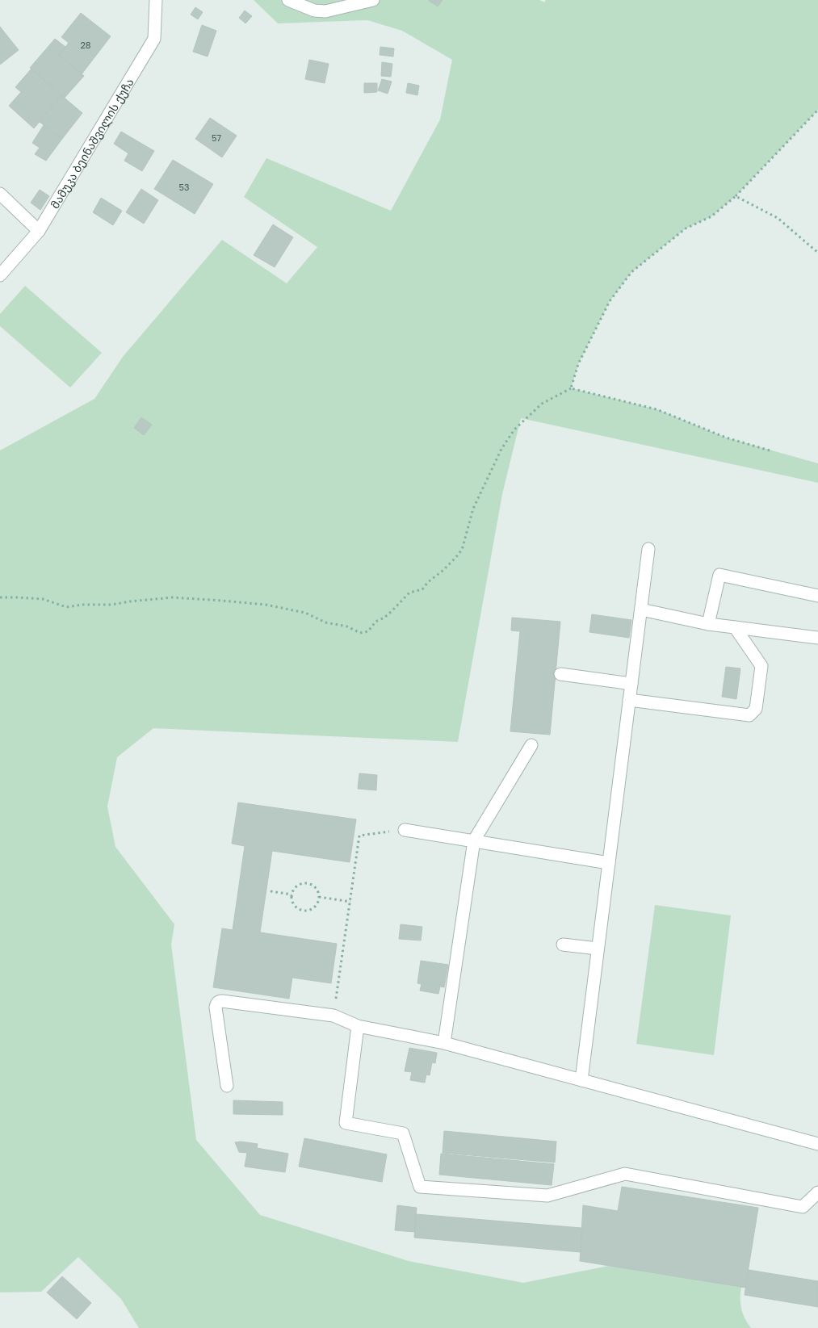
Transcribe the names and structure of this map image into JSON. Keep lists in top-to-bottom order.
{
  "streets": {
    "street": ["მამუკა ბეინაშვილის ქუჩა"]
  },
  "house_numbers": ["28", "57", "53"]
}
